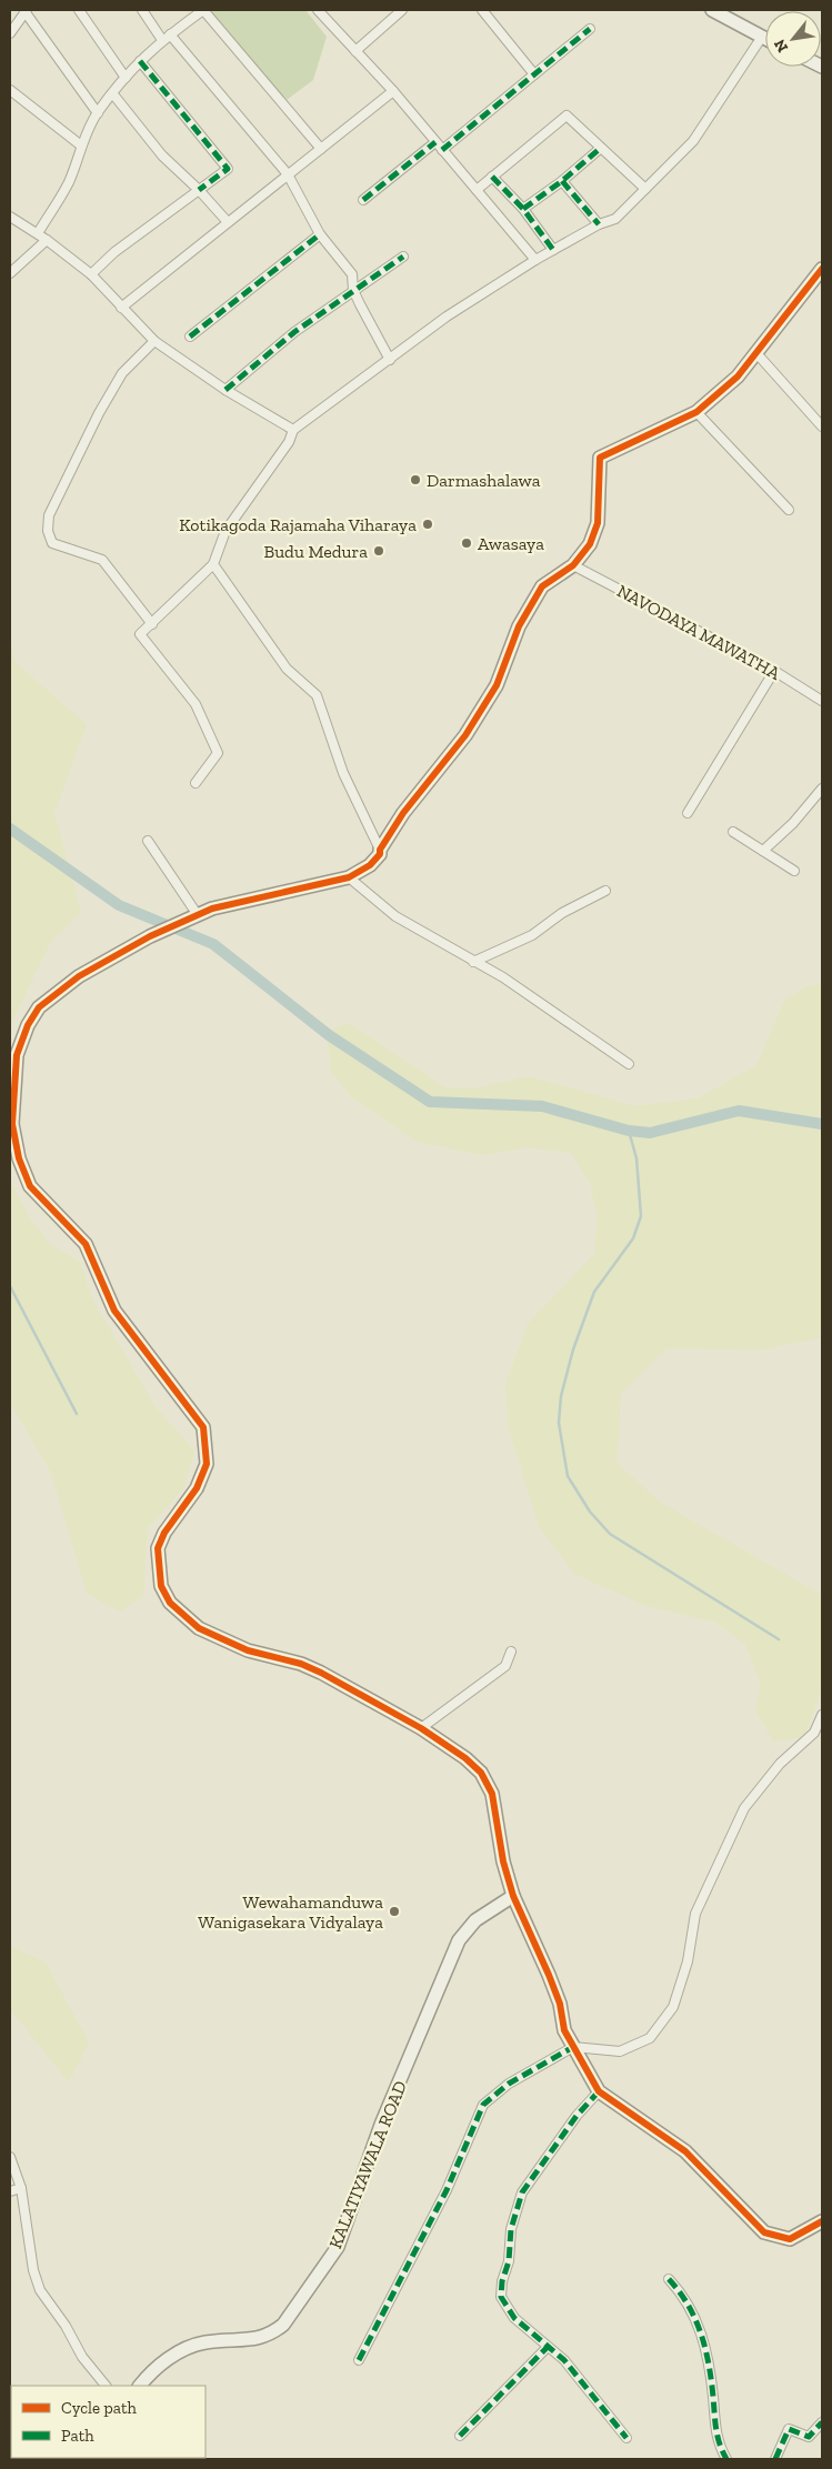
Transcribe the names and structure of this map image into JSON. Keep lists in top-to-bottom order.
{
  "streets": {
    "street": ["NAVODAYA MAWATHA", "KALATIYAWALA ROAD"]
  },
  "places": [
    "Darmashalawa",
    "Kotikagoda Rajamaha Viharaya",
    "Awasaya",
    "Budu Medura",
    "Wewahamanduwa Wanigasekara Vidyalaya"
  ],
  "legend": ["Cycle path", "Path"],
  "north": "bottom left"
}
